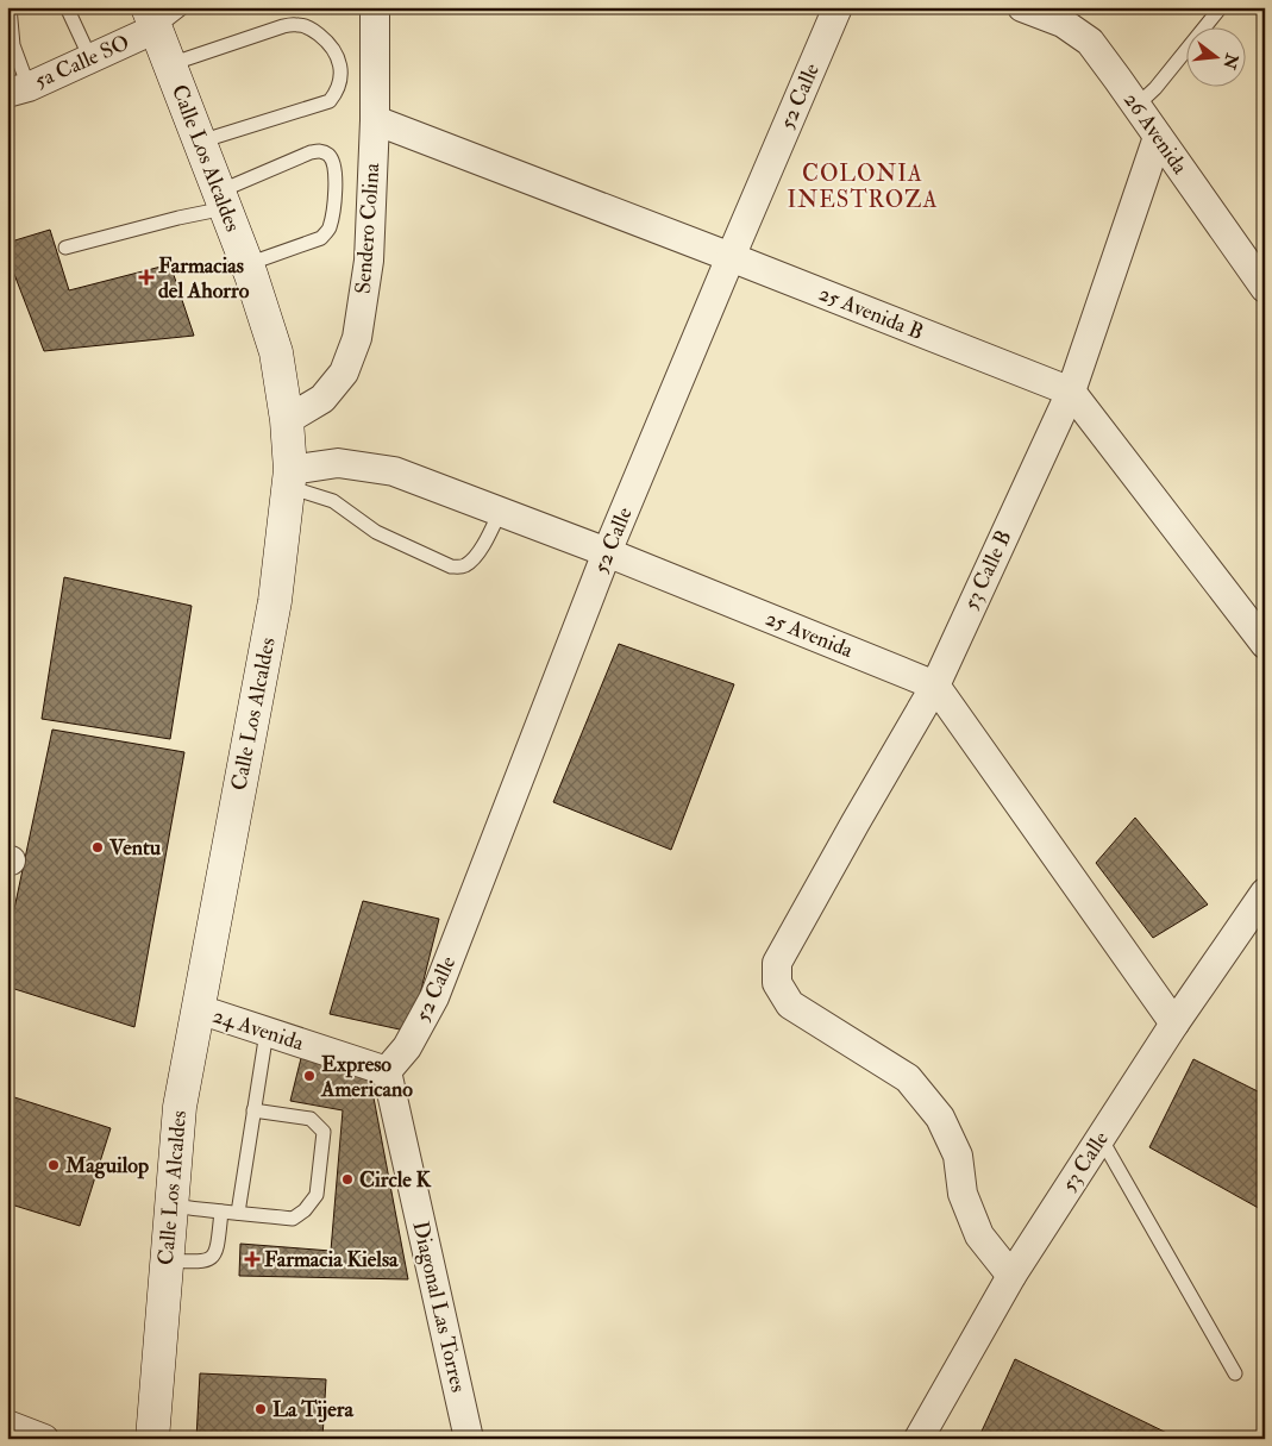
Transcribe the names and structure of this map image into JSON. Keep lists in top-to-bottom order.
{
  "streets": {
    "main road": ["Calle Los Alcaldes"],
    "street": [
      "5a Calle SO",
      "52 Calle",
      "26 Avenida",
      "Sendero Colina",
      "25 Avenida B",
      "53 Calle B",
      "25 Avenida",
      "24 Avenida",
      "53 Calle",
      "Diagonal Las Torres"
    ]
  },
  "crossings": [
    ["5a Calle SO", "Calle Los Alcaldes"],
    ["52 Calle", "25 Avenida B"],
    ["52 Calle", "25 Avenida"],
    ["52 Calle", "24 Avenida"],
    ["52 Calle", "Diagonal Las Torres"],
    ["26 Avenida", "53 Calle B"],
    ["Calle Los Alcaldes", "Sendero Colina"],
    ["Calle Los Alcaldes", "25 Avenida"],
    ["Calle Los Alcaldes", "24 Avenida"],
    ["Sendero Colina", "25 Avenida B"],
    ["25 Avenida B", "53 Calle B"],
    ["53 Calle B", "25 Avenida"],
    ["53 Calle B", "53 Calle"],
    ["24 Avenida", "Diagonal Las Torres"]
  ],
  "districts": ["COLONIA INESTROZA"],
  "places": {
    "health": ["Farmacias del Ahorro", "Farmacia Kielsa"],
    "other": [
      "Ventu",
      "Expreso Americano",
      "Maguilop",
      "Circle K",
      "La Tijera"
    ]
  },
  "north": "right"
}
